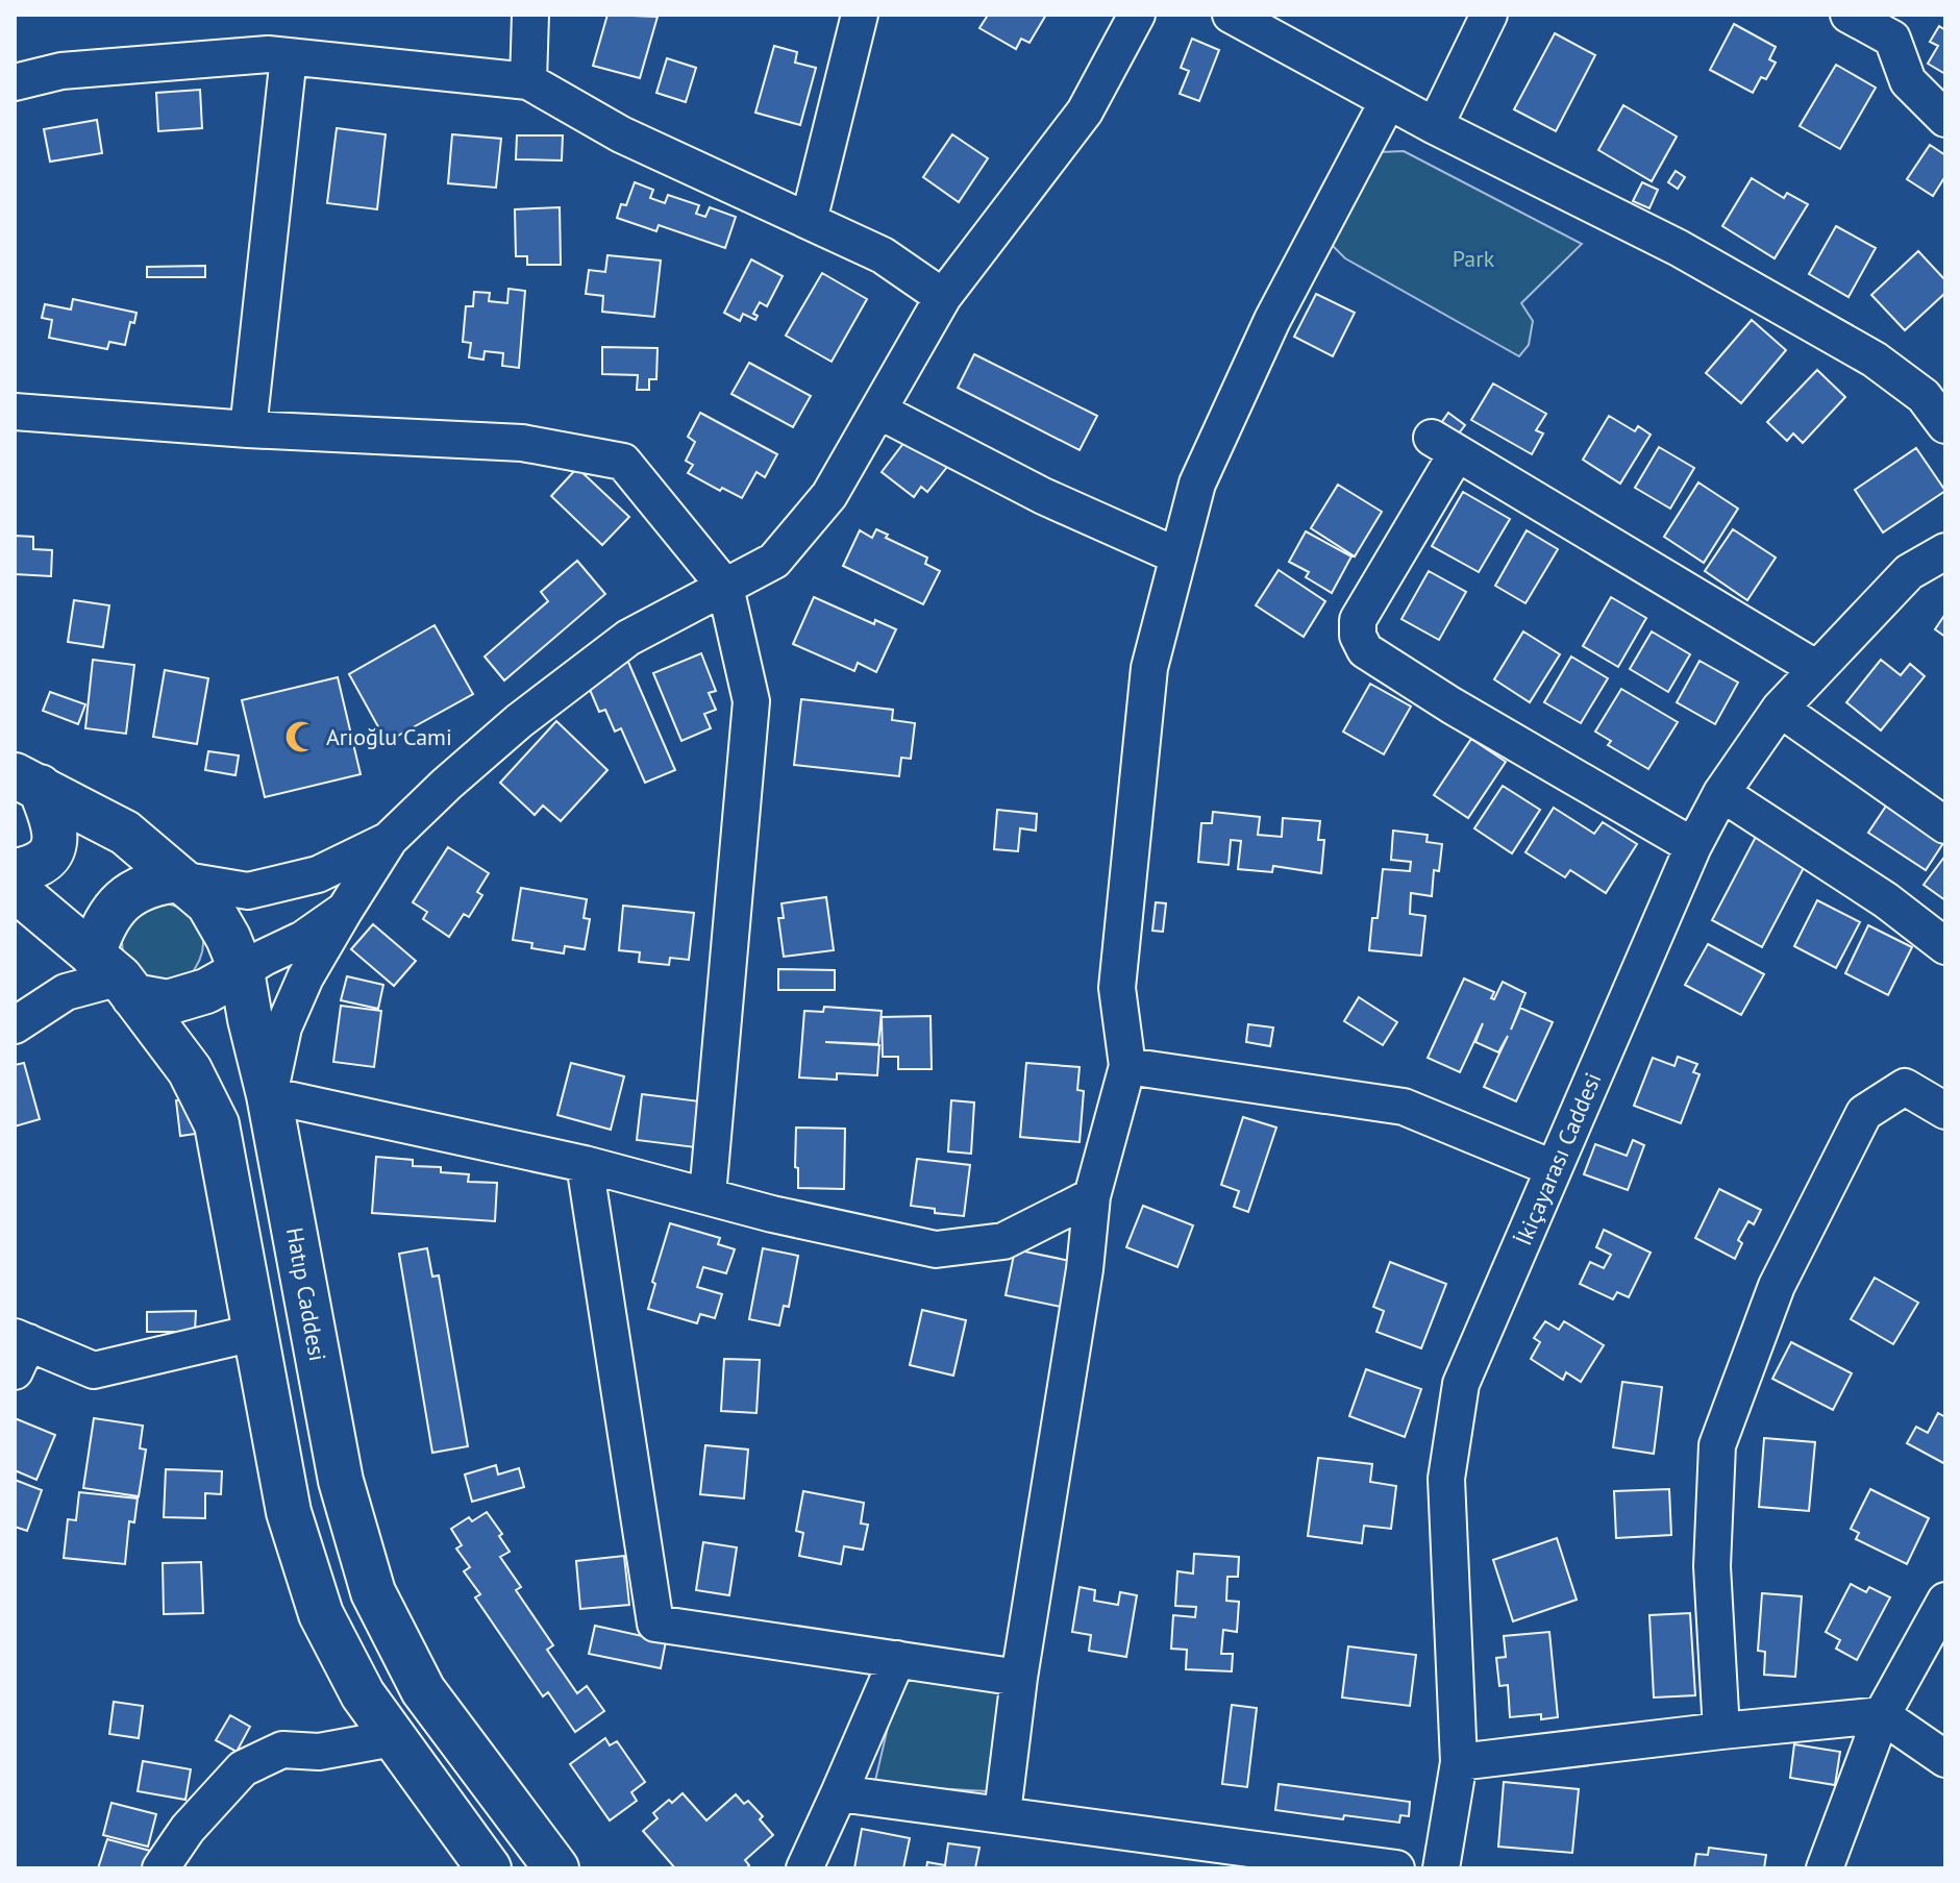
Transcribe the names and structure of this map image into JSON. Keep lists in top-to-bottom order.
{
  "streets": {
    "main road": ["Hatıp Caddesi"],
    "street": ["İkiçayarası Caddesi"]
  },
  "parks": ["Park"],
  "places": {
    "mosque": ["Arıoğlu Cami"]
  }
}
